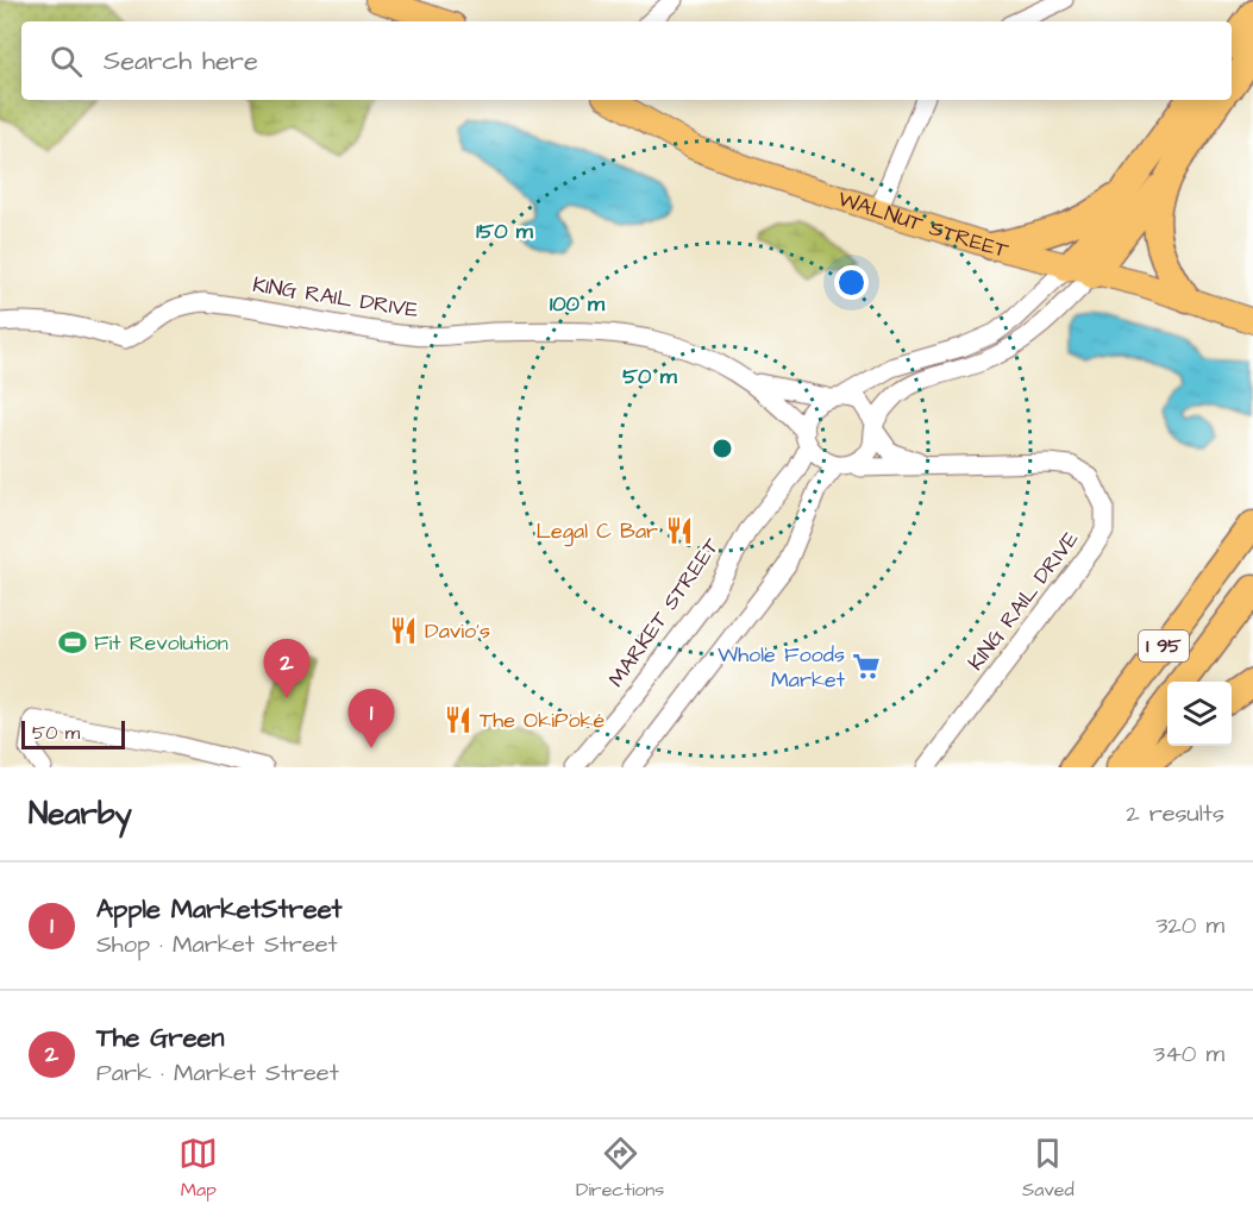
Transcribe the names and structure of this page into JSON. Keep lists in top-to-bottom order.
{
  "streets": {
    "highway": ["I 95"],
    "main road": ["WALNUT STREET"],
    "street": ["KING RAIL DRIVE", "MARKET STREET"]
  },
  "crossings": [
    ["WALNUT STREET", "MARKET STREET"],
    ["KING RAIL DRIVE", "MARKET STREET"]
  ],
  "places": {
    "restaurant": ["Legal C Bar", "Davio's", "The OkiPoké"],
    "sports": ["Fit Revolution"],
    "supermarket": ["Whole Foods Market"]
  },
  "scale_bar": "50 m",
  "page": {
    "search": "Search here",
    "pins": ["2", "1"],
    "scale": "50 m",
    "heading": ["Nearby", "2 results"],
    "list": [
      {
        "mark": "1",
        "name": "Apple MarketStreet",
        "note": "Shop · Market Street",
        "value": "320 m"
      },
      {
        "mark": "2",
        "name": "The Green",
        "note": "Park · Market Street",
        "value": "340 m"
      }
    ],
    "nav": ["Map", "Directions", "Saved"]
  },
  "rings": ["150 m", "100 m", "50 m"]
}
